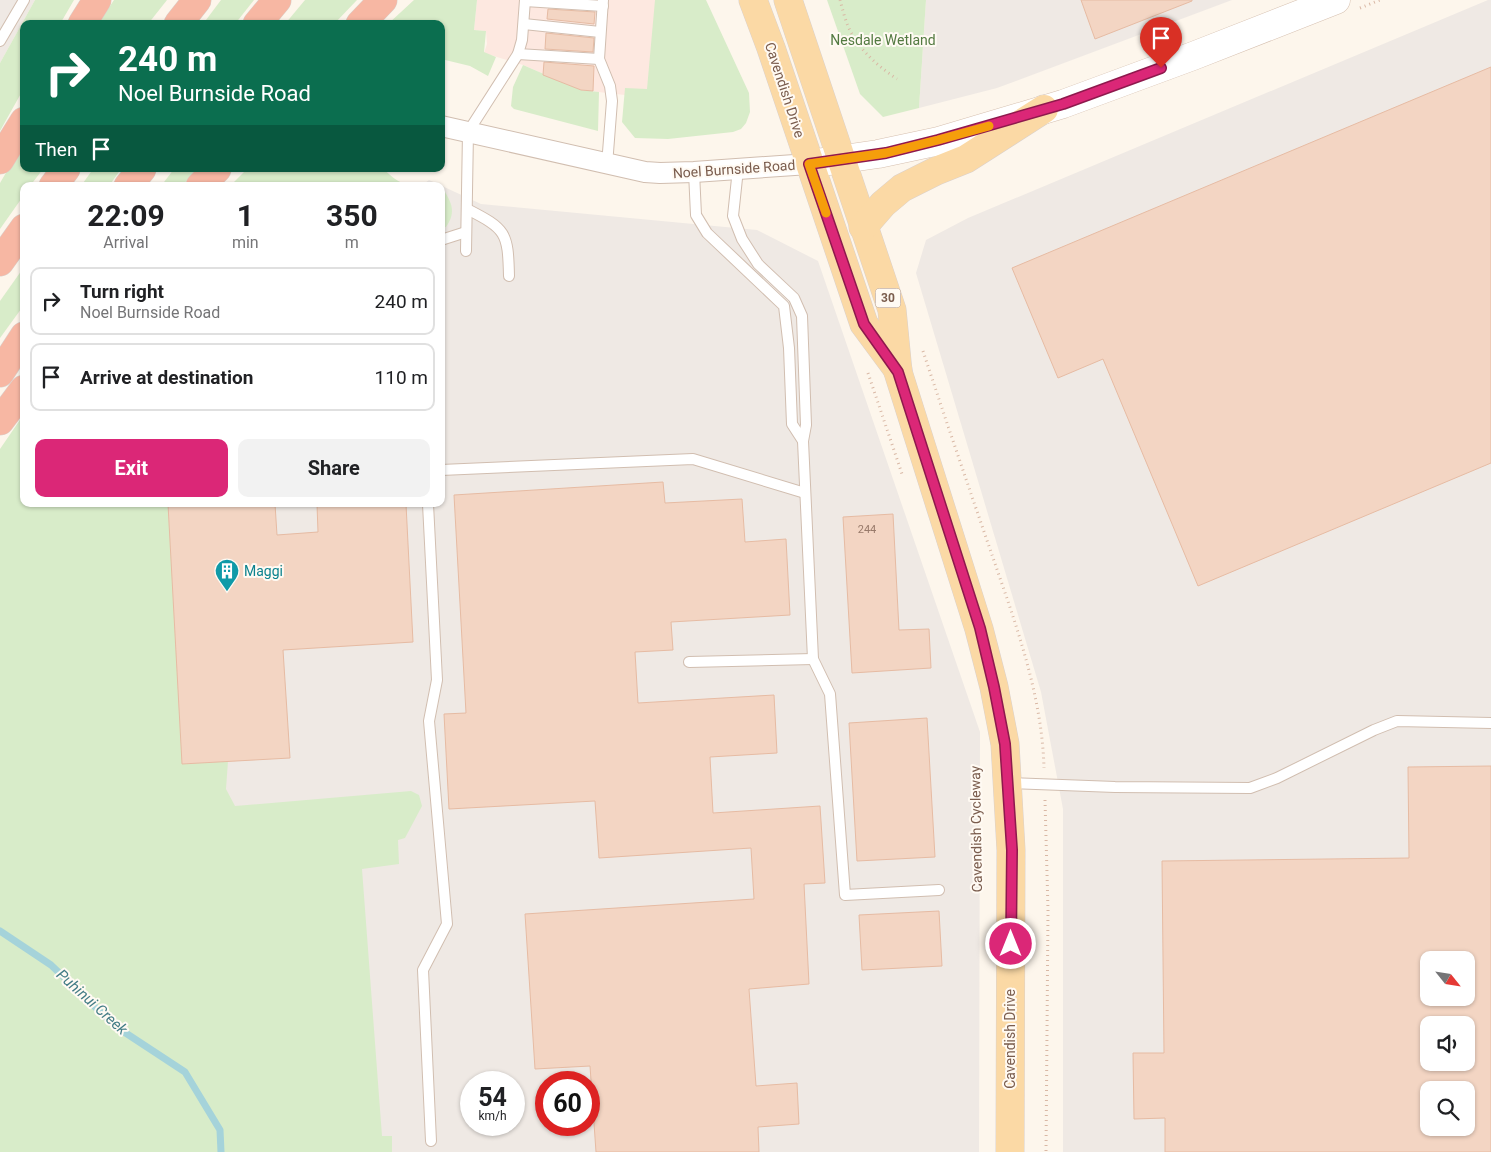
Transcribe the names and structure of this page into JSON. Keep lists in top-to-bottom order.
{
  "streets": {
    "main road": ["Cavendish Drive", "Noel Burnside Road", "30"]
  },
  "crossings": [
    ["Cavendish Drive", "Noel Burnside Road"]
  ],
  "water": ["Puhinui Creek"],
  "parks": ["Nesdale Wetland"],
  "places": {
    "building": ["Maggi"]
  },
  "house_numbers": ["244"],
  "north": "bottom right",
  "page": {
    "turn": ["240 m", "Noel Burnside Road"],
    "then": "Then",
    "eta": [
      "22:09",
      "Arrival",
      "1",
      "min",
      "350",
      "m"
    ],
    "list": [
      {
        "name": "Turn right",
        "note": "Noel Burnside Road",
        "value": "240 m"
      },
      {
        "name": "Arrive at destination",
        "value": "110 m"
      }
    ],
    "buttons": ["Exit", "Share"],
    "speed": "54 km/h",
    "limit": "60"
  }
}
